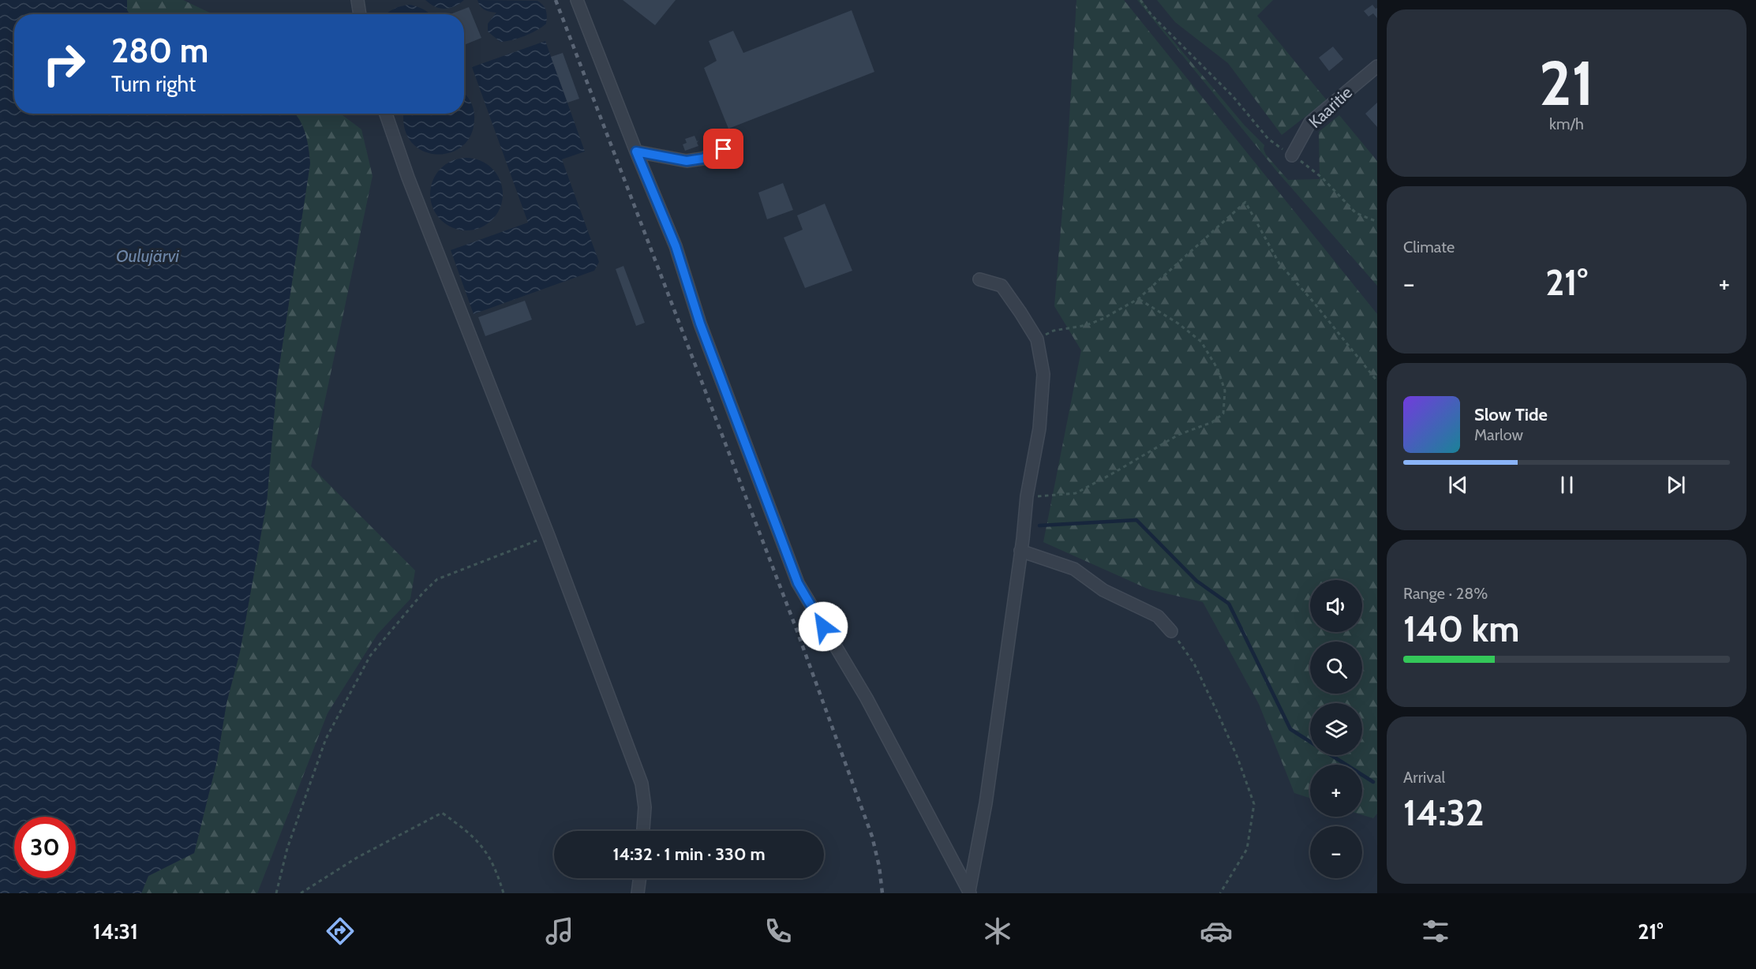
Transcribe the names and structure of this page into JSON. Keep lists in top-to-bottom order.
{
  "streets": {
    "street": ["Kaaritie"]
  },
  "water": ["Oulujärvi"],
  "page": {
    "tile": [
      ["21", "km/h"],
      "Climate",
      ["Range · 28%", "140 km"],
      ["Arrival", "14:32"]
    ],
    "turn": ["280 m", "Turn right"],
    "heat": ["−", "21°", "+"],
    "song": ["Slow Tide", "Marlow"],
    "map_buttons": ["+", "−"],
    "limit": "30",
    "trip": "14:32 · 1 min · 330 m",
    "tabs": ["14:31", "21°"]
  }
}
